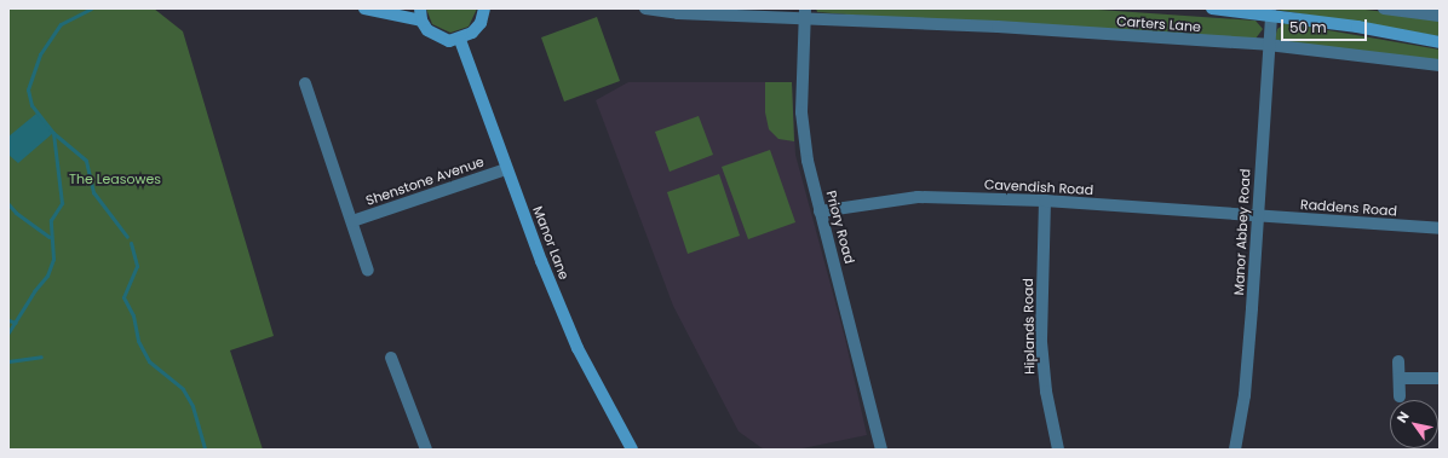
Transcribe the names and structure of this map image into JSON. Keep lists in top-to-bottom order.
{
  "streets": {
    "main road": ["Carters Lane", "Manor Lane"],
    "street": [
      "Shenstone Avenue",
      "Cavendish Road",
      "Raddens Road",
      "Priory Road",
      "Manor Abbey Road",
      "Hiplands Road"
    ]
  },
  "crossings": [
    ["Carters Lane", "Priory Road"],
    ["Carters Lane", "Manor Abbey Road"],
    ["Shenstone Avenue", "Manor Lane"],
    ["Cavendish Road", "Raddens Road"],
    ["Cavendish Road", "Priory Road"],
    ["Cavendish Road", "Manor Abbey Road"],
    ["Cavendish Road", "Hiplands Road"],
    ["Raddens Road", "Manor Abbey Road"]
  ],
  "parks": ["The Leasowes"],
  "scale_bar": "50 m",
  "north": "top left"
}
